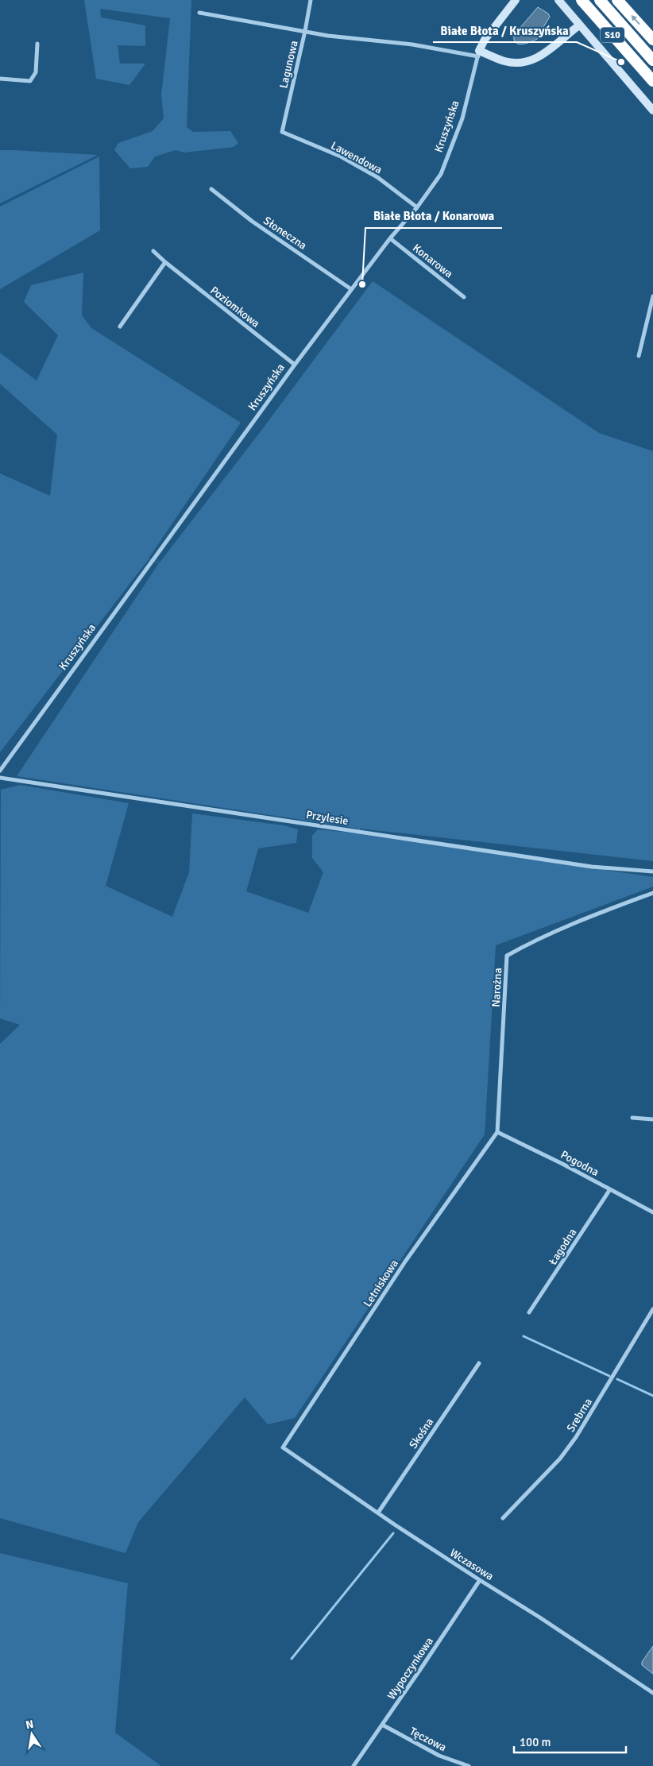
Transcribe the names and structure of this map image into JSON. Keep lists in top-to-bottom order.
{
  "streets": {
    "highway": ["S10"],
    "street": [
      "Lagunowa",
      "Kruszyńska",
      "Lawendowa",
      "Słoneczna",
      "Konarowa",
      "Poziomkowa",
      "Przylesie",
      "Narożna",
      "Pogodna",
      "Łagodna",
      "Letniskowa",
      "Srebrna",
      "Skośna",
      "Wczasowa",
      "Wypoczynkowa",
      "Tęczowa"
    ]
  },
  "crossings": [
    ["Lagunowa", "Lawendowa"],
    ["Kruszyńska", "Lawendowa"],
    ["Kruszyńska", "Słoneczna"],
    ["Kruszyńska", "Konarowa"],
    ["Kruszyńska", "Poziomkowa"],
    ["Narożna", "Pogodna"],
    ["Narożna", "Letniskowa"],
    ["Pogodna", "Łagodna"],
    ["Pogodna", "Letniskowa"],
    ["Letniskowa", "Wczasowa"],
    ["Skośna", "Wczasowa"],
    ["Wczasowa", "Wypoczynkowa"],
    ["Wypoczynkowa", "Tęczowa"]
  ],
  "places": ["Białe Błota / Kruszyńska", "Białe Błota / Konarowa"],
  "scale_bar": "100 m",
  "north": "top"
}
